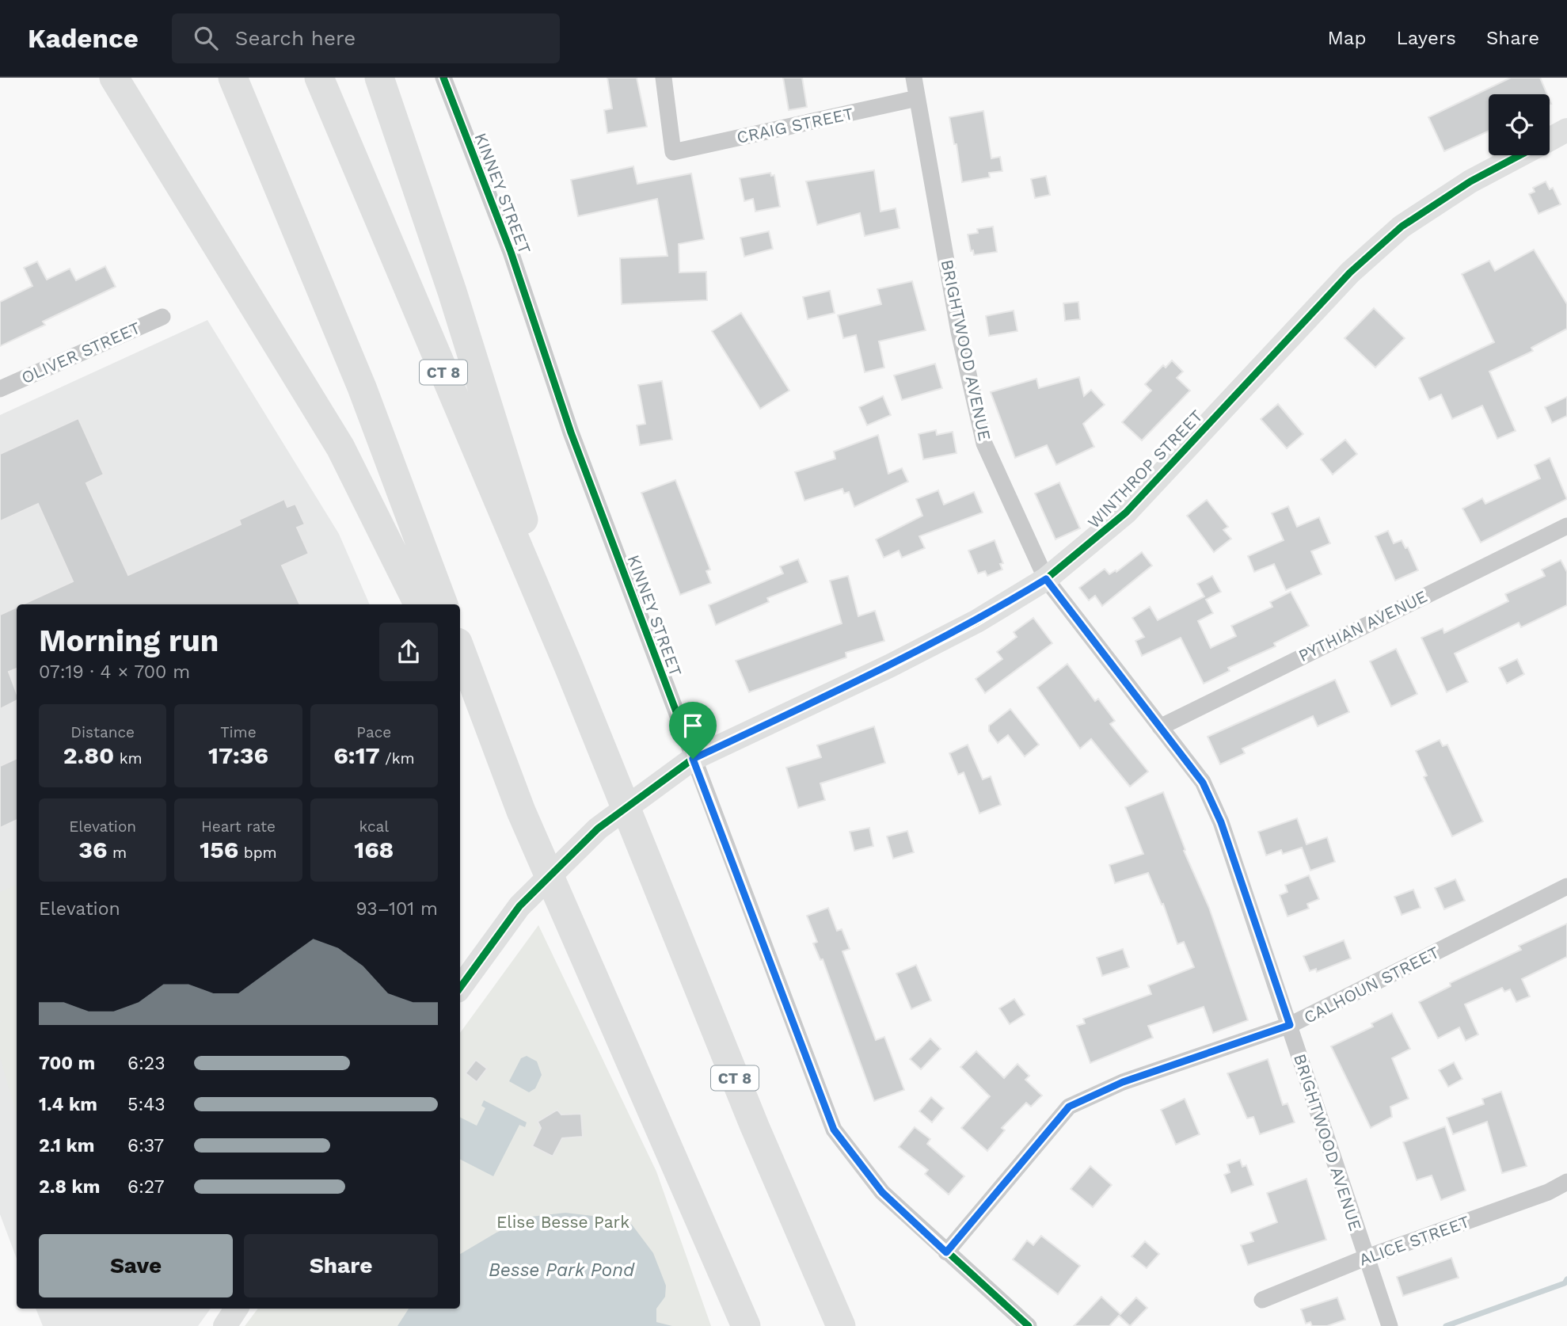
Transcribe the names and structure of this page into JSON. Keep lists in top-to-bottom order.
{
  "streets": {
    "highway": ["CT 8"],
    "street": [
      "CRAIG STREET",
      "KINNEY STREET",
      "BRIGHTWOOD AVENUE",
      "OLIVER STREET",
      "WINTHROP STREET",
      "PYTHIAN AVENUE",
      "CALHOUN STREET",
      "ALICE STREET"
    ]
  },
  "crossings": [
    ["CRAIG STREET", "BRIGHTWOOD AVENUE"],
    ["KINNEY STREET", "WINTHROP STREET"],
    ["KINNEY STREET", "CALHOUN STREET"],
    ["BRIGHTWOOD AVENUE", "WINTHROP STREET"],
    ["BRIGHTWOOD AVENUE", "PYTHIAN AVENUE"],
    ["BRIGHTWOOD AVENUE", "CALHOUN STREET"],
    ["BRIGHTWOOD AVENUE", "ALICE STREET"]
  ],
  "water": ["Besse Park Pond"],
  "parks": ["Elise Besse Park"],
  "page": {
    "header": "Kadence",
    "search": "Search here",
    "nav": ["Map", "Layers", "Share"],
    "heading": ["Morning run", "07:19 · 4 × 700 m"],
    "stats": [
      ["Distance", "2.80 km"],
      ["Time", "17:36"],
      ["Pace", "6:17 /km"],
      ["Elevation", "36 m"],
      ["Heart rate", "156 bpm"],
      ["kcal", "168"]
    ],
    "chart": ["Elevation", "93–101 m"],
    "list": [
      {
        "name": "700 m",
        "note": "6:23"
      },
      {
        "name": "1.4 km",
        "note": "5:43"
      },
      {
        "name": "2.1 km",
        "note": "6:37"
      },
      {
        "name": "2.8 km",
        "note": "6:27"
      }
    ],
    "buttons": ["Save", "Share"]
  }
}
